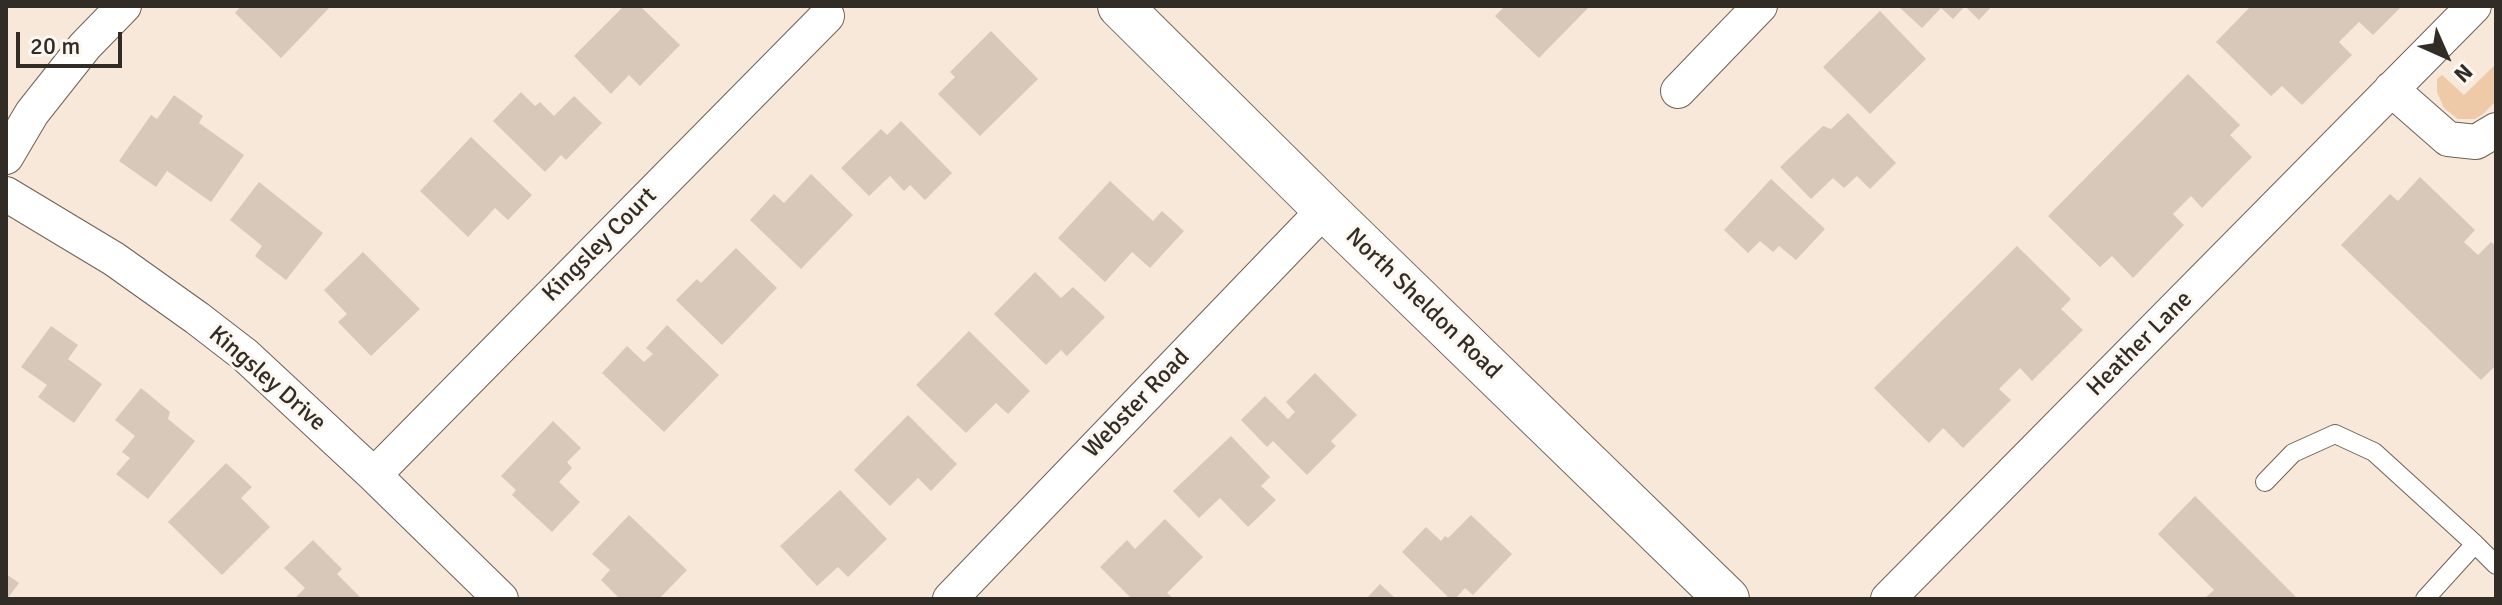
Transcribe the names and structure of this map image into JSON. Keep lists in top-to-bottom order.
{
  "streets": {
    "main road": ["North Sheldon Road"],
    "street": [
      "Kingsley Court",
      "Heather Lane",
      "Kingsley Drive",
      "Webster Road"
    ]
  },
  "crossings": [
    ["Kingsley Court", "Kingsley Drive"],
    ["North Sheldon Road", "Webster Road"]
  ],
  "scale_bar": "20 m",
  "north": "bottom right"
}
